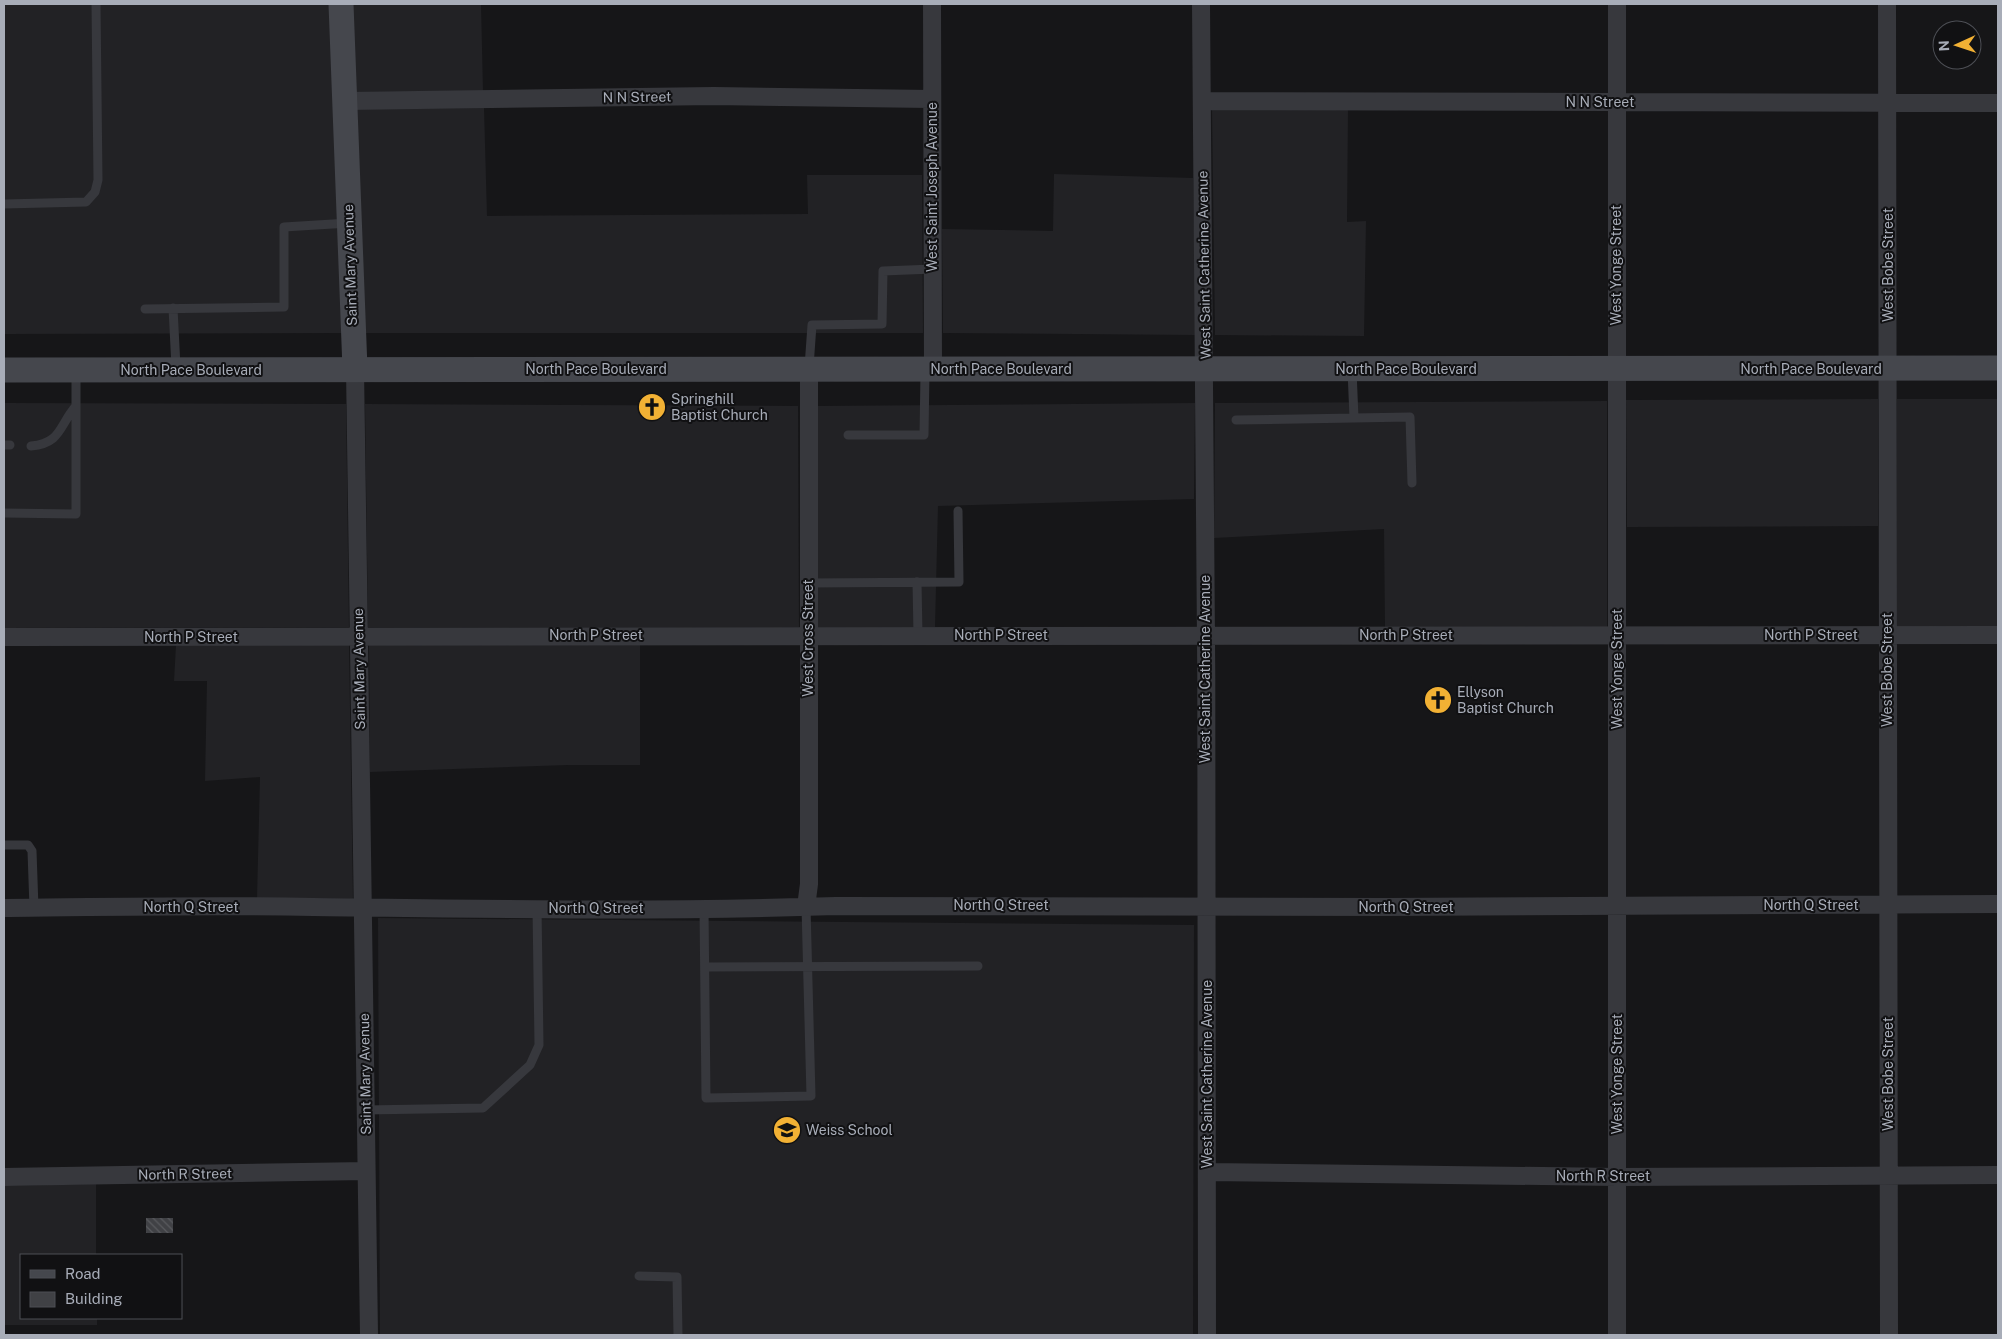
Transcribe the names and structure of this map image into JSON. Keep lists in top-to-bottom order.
{
  "streets": {
    "main road": ["Saint Mary Avenue", "North Pace Boulevard"],
    "street": [
      "N N Street",
      "West Saint Joseph Avenue",
      "West Saint Catherine Avenue",
      "West Yonge Street",
      "West Bobe Street",
      "North P Street",
      "West Cross Street",
      "North Q Street",
      "North R Street"
    ]
  },
  "crossings": [
    ["N N Street", "West Saint Joseph Avenue"],
    ["N N Street", "Saint Mary Avenue"],
    ["N N Street", "West Saint Catherine Avenue"],
    ["N N Street", "West Yonge Street"],
    ["N N Street", "West Bobe Street"],
    ["West Saint Joseph Avenue", "North Pace Boulevard"],
    ["Saint Mary Avenue", "North Pace Boulevard"],
    ["Saint Mary Avenue", "North P Street"],
    ["Saint Mary Avenue", "North Q Street"],
    ["Saint Mary Avenue", "North R Street"],
    ["West Saint Catherine Avenue", "North Pace Boulevard"],
    ["West Saint Catherine Avenue", "North P Street"],
    ["West Saint Catherine Avenue", "North Q Street"],
    ["West Saint Catherine Avenue", "North R Street"],
    ["West Yonge Street", "North Pace Boulevard"],
    ["West Yonge Street", "North P Street"],
    ["West Yonge Street", "North Q Street"],
    ["West Yonge Street", "North R Street"],
    ["West Bobe Street", "North Pace Boulevard"],
    ["West Bobe Street", "North P Street"],
    ["West Bobe Street", "North Q Street"],
    ["West Bobe Street", "North R Street"],
    ["North Pace Boulevard", "West Cross Street"],
    ["North P Street", "West Cross Street"],
    ["West Cross Street", "North Q Street"]
  ],
  "places": {
    "church": ["Springhill Baptist Church", "Ellyson Baptist Church"],
    "school or university": ["Weiss School"]
  },
  "legend": ["Road", "Building"],
  "north": "left"
}
